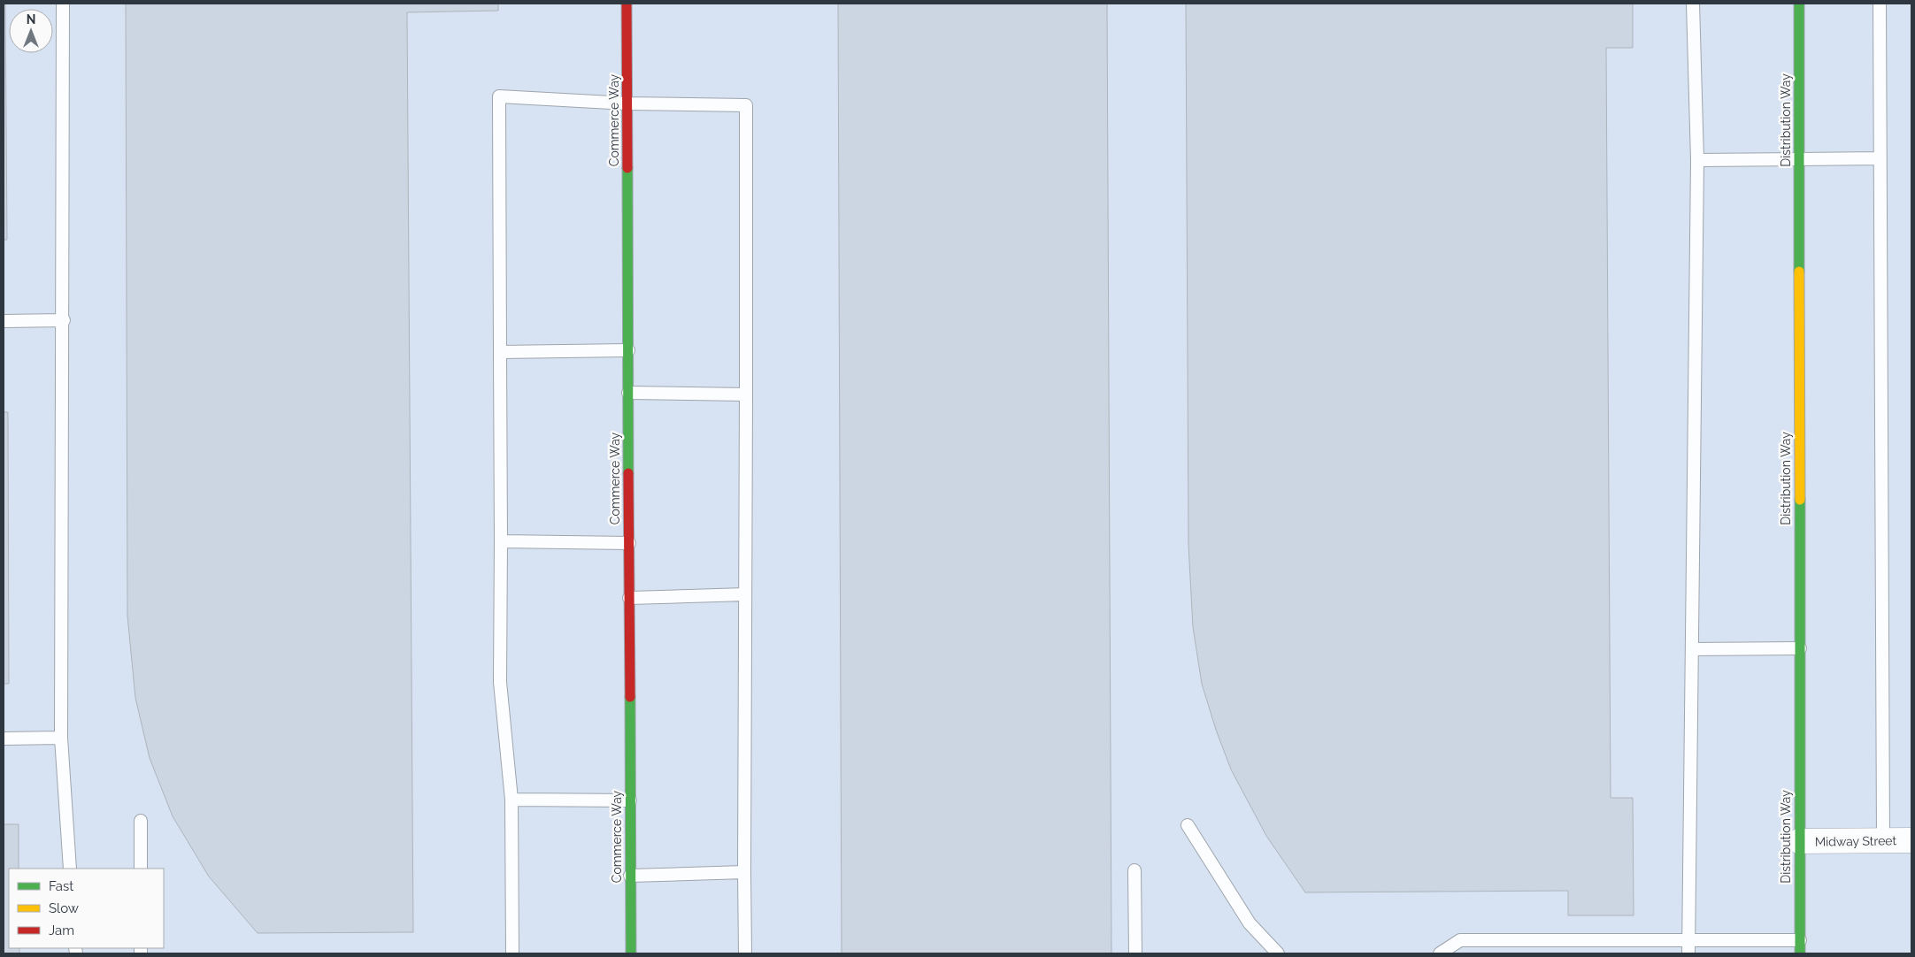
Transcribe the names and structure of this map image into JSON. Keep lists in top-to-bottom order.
{
  "streets": {
    "street": ["Commerce Way", "Distribution Way", "Midway Street"]
  },
  "crossings": [
    ["Distribution Way", "Midway Street"]
  ],
  "legend": ["Fast", "Slow", "Jam"],
  "north": "top"
}
